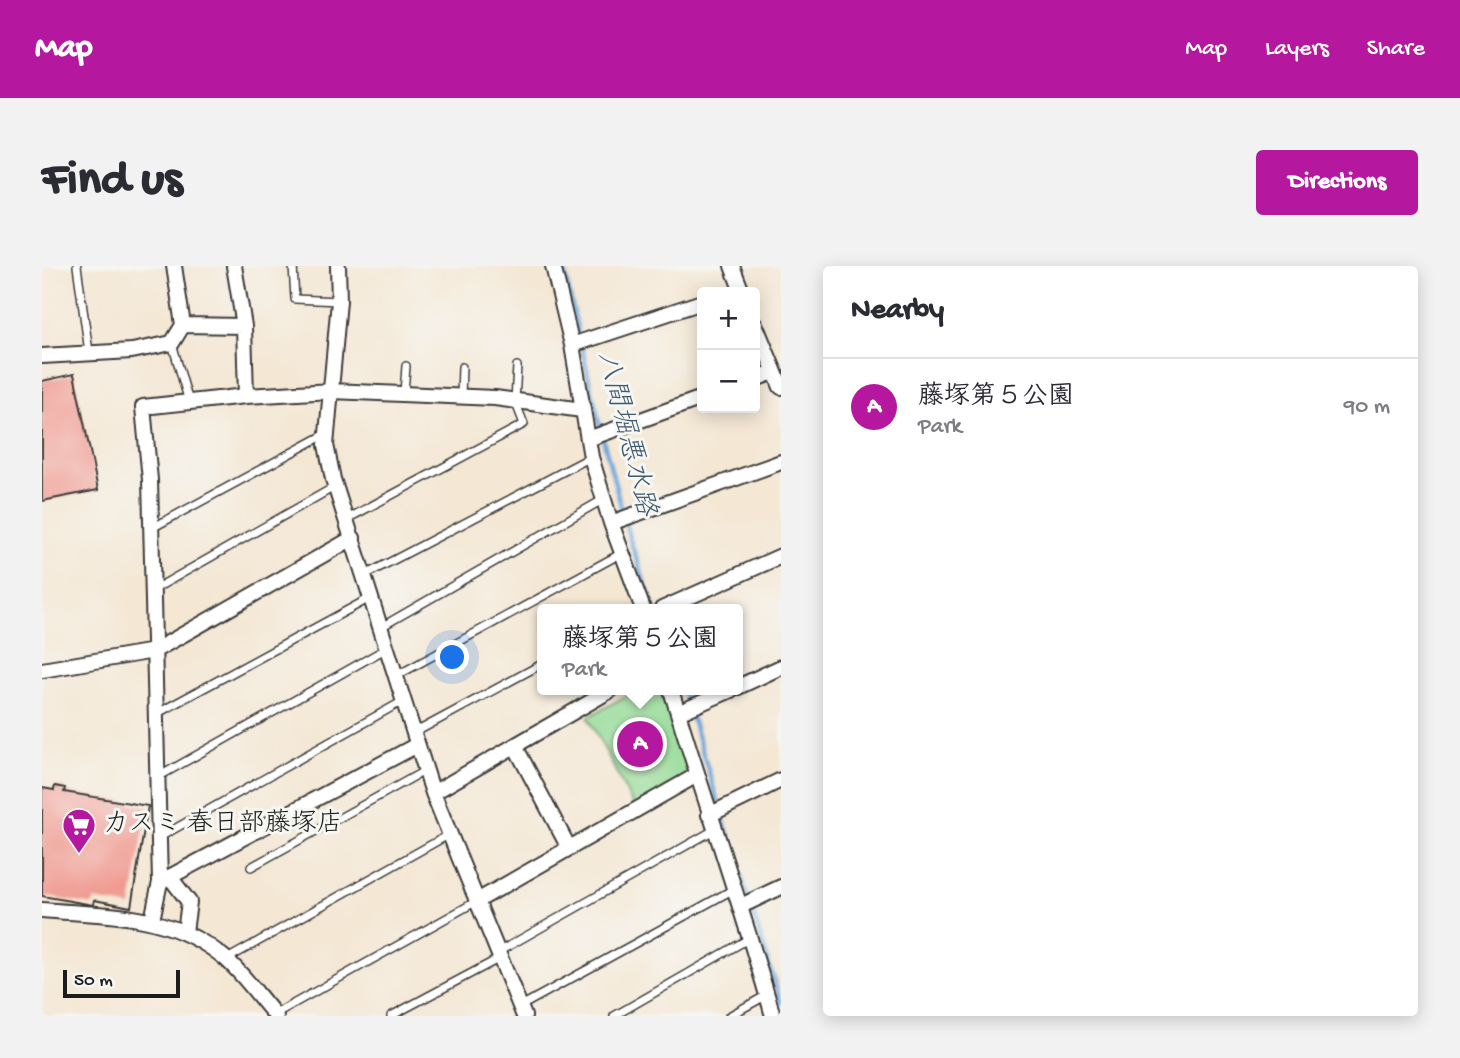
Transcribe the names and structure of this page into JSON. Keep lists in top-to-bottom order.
{
  "water": ["八間堀悪水路"],
  "places": {
    "supermarket": ["カスミ 春日部藤塚店"]
  },
  "scale_bar": "50 m",
  "page": {
    "header": "Map",
    "nav": ["Map", "Layers", "Share"],
    "buttons": "Directions",
    "title": "Find us",
    "heading": "Nearby",
    "map_buttons": ["+", "−"],
    "list": [
      {
        "mark": "A",
        "name": "藤塚第５公園",
        "note": "Park",
        "value": "90 m"
      }
    ],
    "popup": ["藤塚第５公園", "Park"],
    "pins": "A",
    "scale": "50 m"
  }
}
